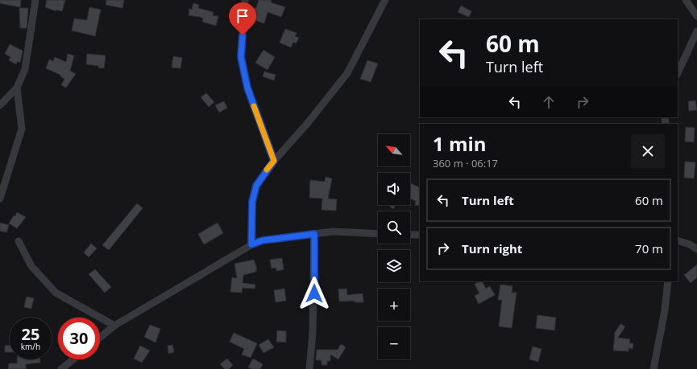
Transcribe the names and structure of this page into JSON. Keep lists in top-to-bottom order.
{
  "north": "top left",
  "page": {
    "turn": ["60 m", "Turn left"],
    "heading": ["1 min", "360 m · 06:17"],
    "map_buttons": ["+", "−"],
    "list": [
      {
        "name": "Turn left",
        "value": "60 m"
      },
      {
        "name": "Turn right",
        "value": "70 m"
      }
    ],
    "speed": "25 km/h",
    "limit": "30"
  }
}
